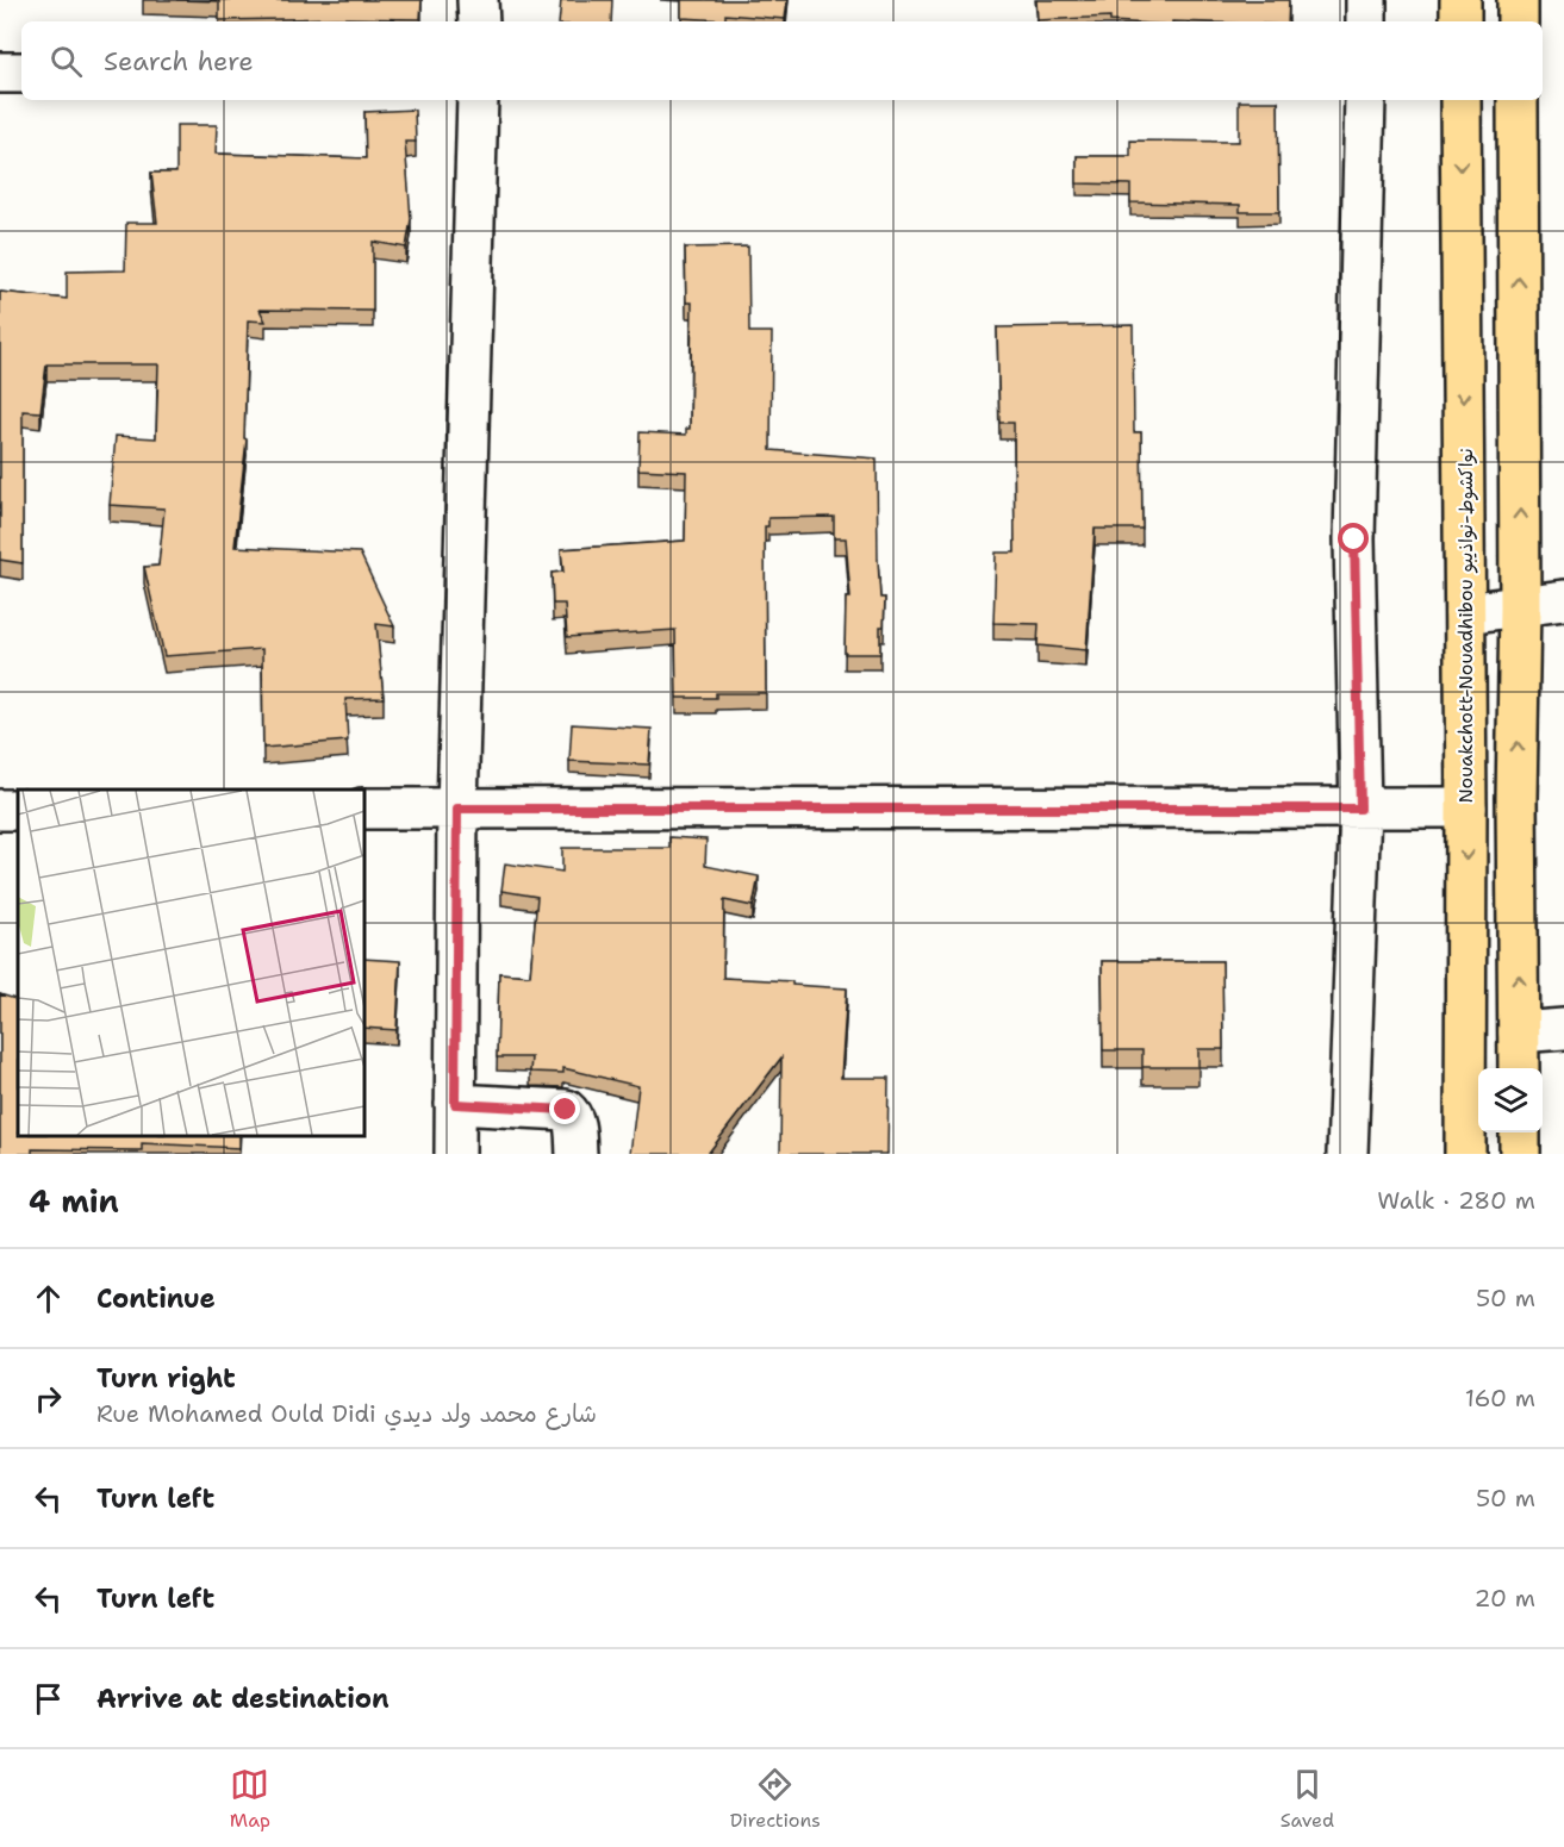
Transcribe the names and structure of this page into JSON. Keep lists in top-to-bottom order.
{
  "streets": {
    "highway": ["Nouakchott-Nouadhibou نواكشوط-نواذيبو"]
  },
  "page": {
    "search": "Search here",
    "heading": ["4 min", "Walk · 280 m"],
    "list": [
      ["Continue", "50 m"],
      ["Turn right", "Rue Mohamed Ould Didi شارع محمد ولد ديدي", "160 m"],
      ["Turn left", "50 m"],
      ["Turn left", "20 m"],
      "Arrive at destination"
    ],
    "nav": ["Map", "Directions", "Saved"]
  }
}
